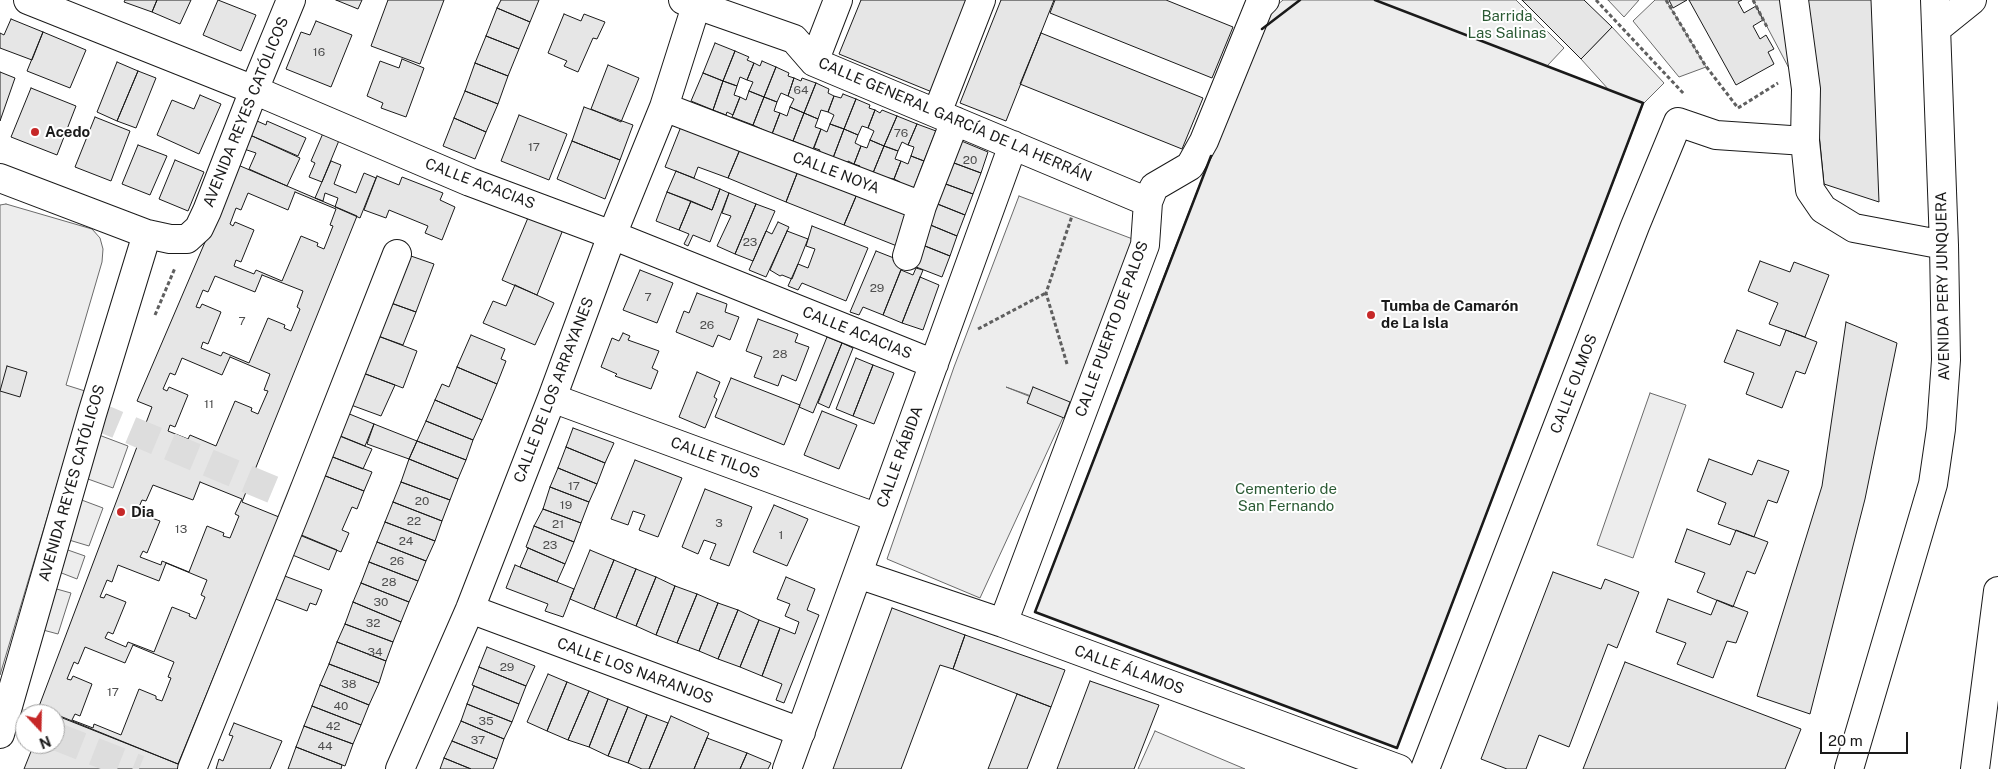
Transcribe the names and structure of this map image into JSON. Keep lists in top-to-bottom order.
{
  "streets": {
    "main road": [
      "AVENIDA REYES CATÓLICOS",
      "CALLE GENERAL GARCÍA DE LA HERRÁN",
      "CALLE NOYA",
      "CALLE ACACIAS",
      "AVENIDA PERY JUNQUERA",
      "CALLE PUERTO DE PALOS",
      "CALLE OLMOS",
      "CALLE DE LOS ARRAYANES",
      "CALLE RÁBIDA",
      "CALLE TILOS",
      "CALLE ÁLAMOS",
      "CALLE LOS NARANJOS"
    ]
  },
  "crossings": [
    ["AVENIDA REYES CATÓLICOS", "CALLE ACACIAS"],
    ["CALLE GENERAL GARCÍA DE LA HERRÁN", "CALLE PUERTO DE PALOS"],
    ["CALLE GENERAL GARCÍA DE LA HERRÁN", "CALLE DE LOS ARRAYANES"],
    ["CALLE GENERAL GARCÍA DE LA HERRÁN", "CALLE RÁBIDA"],
    ["CALLE NOYA", "CALLE DE LOS ARRAYANES"],
    ["CALLE ACACIAS", "CALLE DE LOS ARRAYANES"],
    ["CALLE ACACIAS", "CALLE RÁBIDA"],
    ["CALLE PUERTO DE PALOS", "CALLE ÁLAMOS"],
    ["CALLE DE LOS ARRAYANES", "CALLE TILOS"],
    ["CALLE DE LOS ARRAYANES", "CALLE LOS NARANJOS"],
    ["CALLE RÁBIDA", "CALLE TILOS"],
    ["CALLE RÁBIDA", "CALLE ÁLAMOS"],
    ["CALLE RÁBIDA", "CALLE LOS NARANJOS"]
  ],
  "parks": ["Barrida Las Salinas", "Cementerio de San Fernando"],
  "places": ["Acedo", "Tumba de Camarón de La Isla", "Dia"],
  "house_numbers": [
    "16",
    "64",
    "76",
    "17",
    "20",
    "23",
    "29",
    "7",
    "7",
    "26",
    "28",
    "11",
    "17",
    "20",
    "19",
    "22",
    "3",
    "21",
    "13",
    "1",
    "24",
    "23",
    "26",
    "28",
    "30",
    "32",
    "34",
    "29",
    "38",
    "17",
    "40",
    "35",
    "42",
    "37",
    "44"
  ],
  "scale_bar": "20 m",
  "north": "bottom"
}
